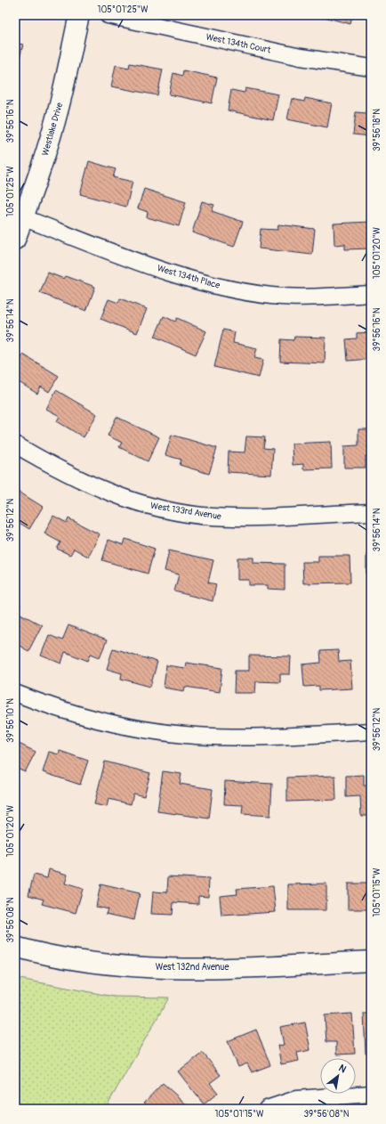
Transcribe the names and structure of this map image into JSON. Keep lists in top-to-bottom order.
{
  "streets": {
    "street": [
      "West 134th Court",
      "Westlake Drive",
      "West 134th Place",
      "West 133rd Avenue",
      "West 132nd Avenue"
    ]
  },
  "crossings": [
    ["Westlake Drive", "West 134th Place"]
  ],
  "north": "top right",
  "coordinates": [
    "105°01'25\"W",
    "39°56'16\"N",
    "39°56'18\"N",
    "105°01'20\"W",
    "39°56'14\"N",
    "39°56'12\"N",
    "39°56'10\"N",
    "105°01'15\"W",
    "39°56'08\"N"
  ]
}
